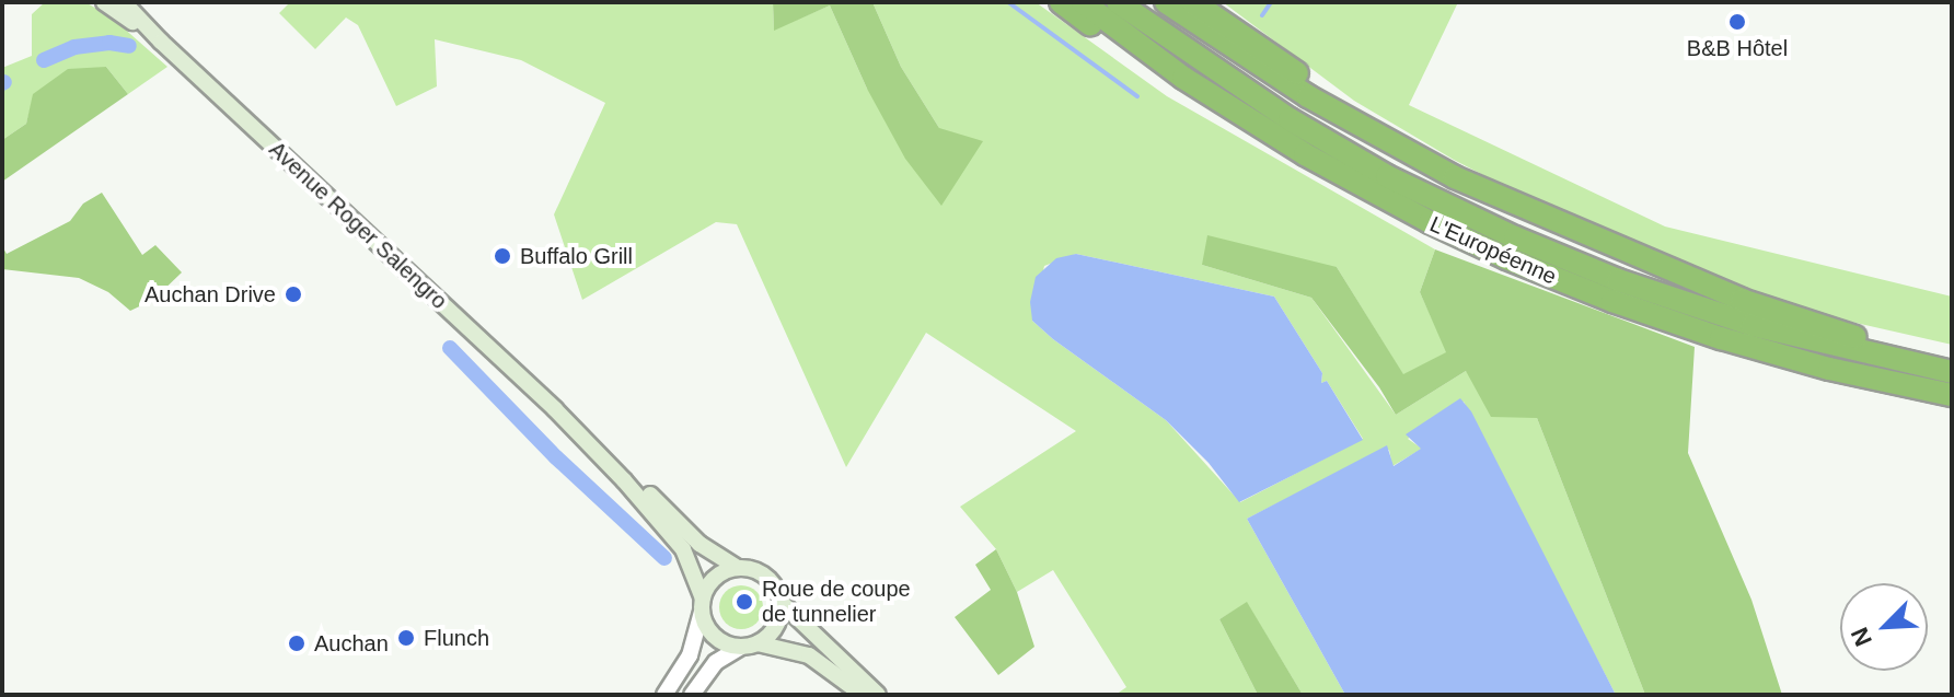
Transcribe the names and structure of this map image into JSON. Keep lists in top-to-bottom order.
{
  "streets": {
    "highway": ["L'Européenne"],
    "main road": ["Avenue Roger Salengro"]
  },
  "places": [
    "B&B Hôtel",
    "Buffalo Grill",
    "Auchan Drive",
    "Roue de coupe de tunnelier",
    "Flunch",
    "Auchan"
  ],
  "north": "bottom left"
}
